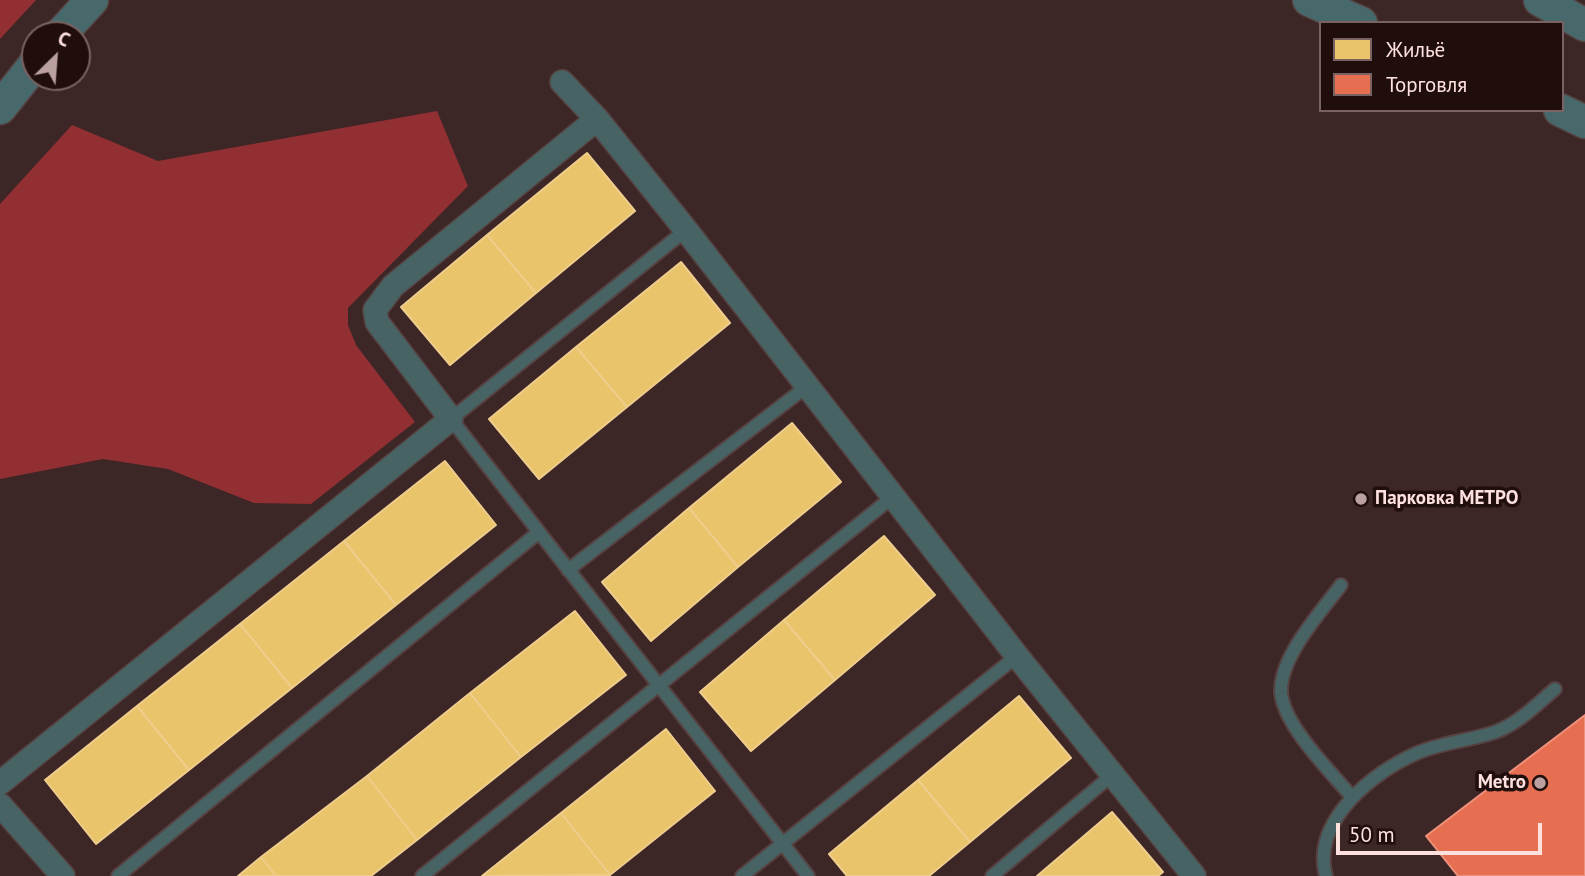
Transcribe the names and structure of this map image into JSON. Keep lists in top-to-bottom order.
{
  "places": ["Парковка МЕТРО", "Metro"],
  "legend": ["Жильё", "Торговля"],
  "scale_bar": "50 m",
  "north": "top right"
}
